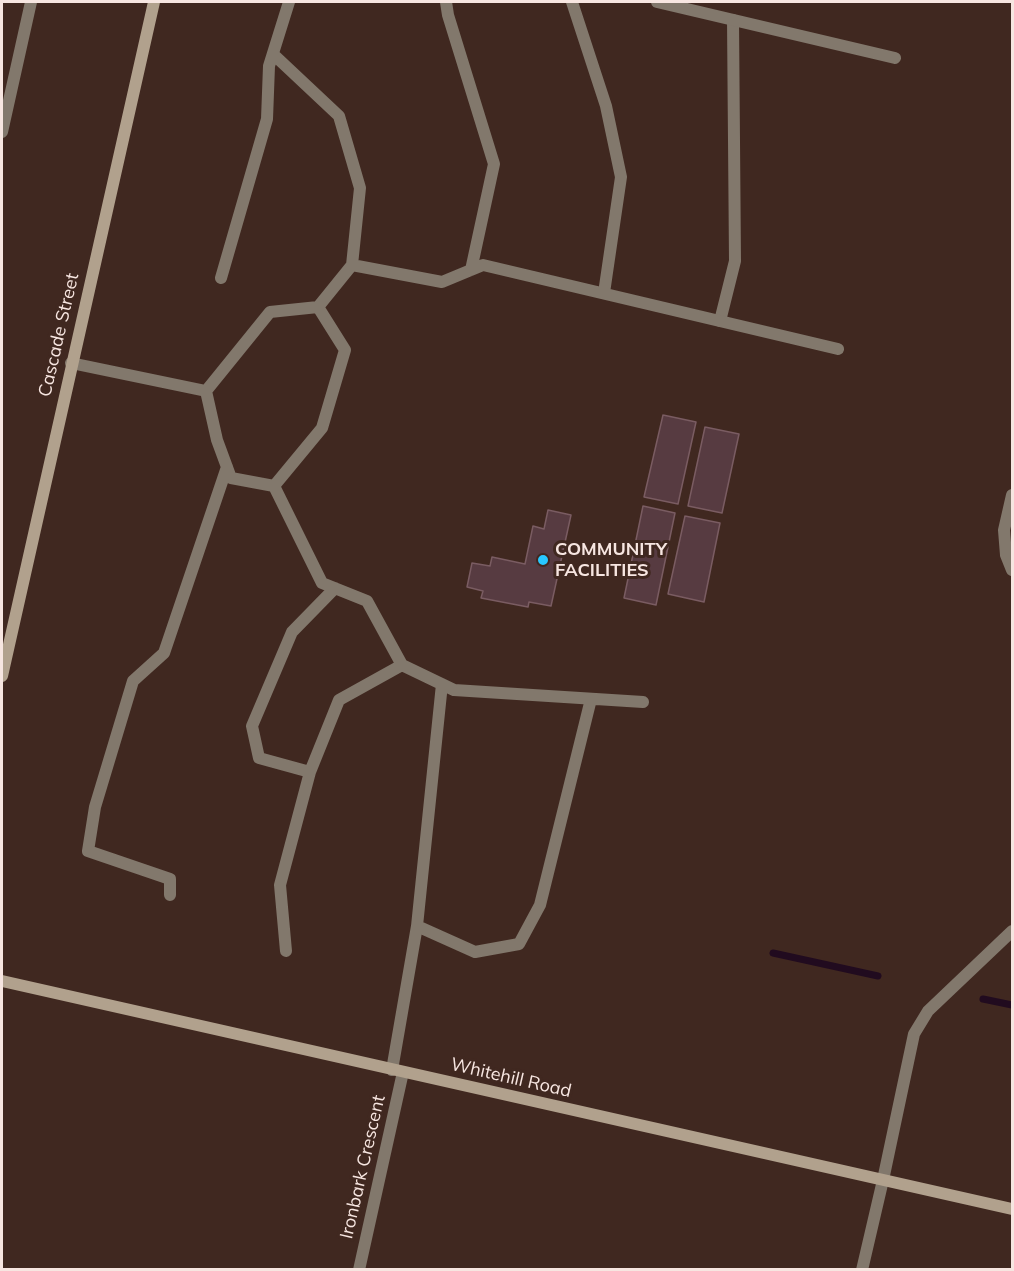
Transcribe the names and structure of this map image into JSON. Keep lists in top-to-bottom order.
{
  "streets": {
    "street": ["Cascade Street", "Whitehill Road", "Ironbark Crescent"]
  },
  "crossings": [
    ["Whitehill Road", "Ironbark Crescent"]
  ],
  "places": ["COMMUNITY FACILITIES"]
}
